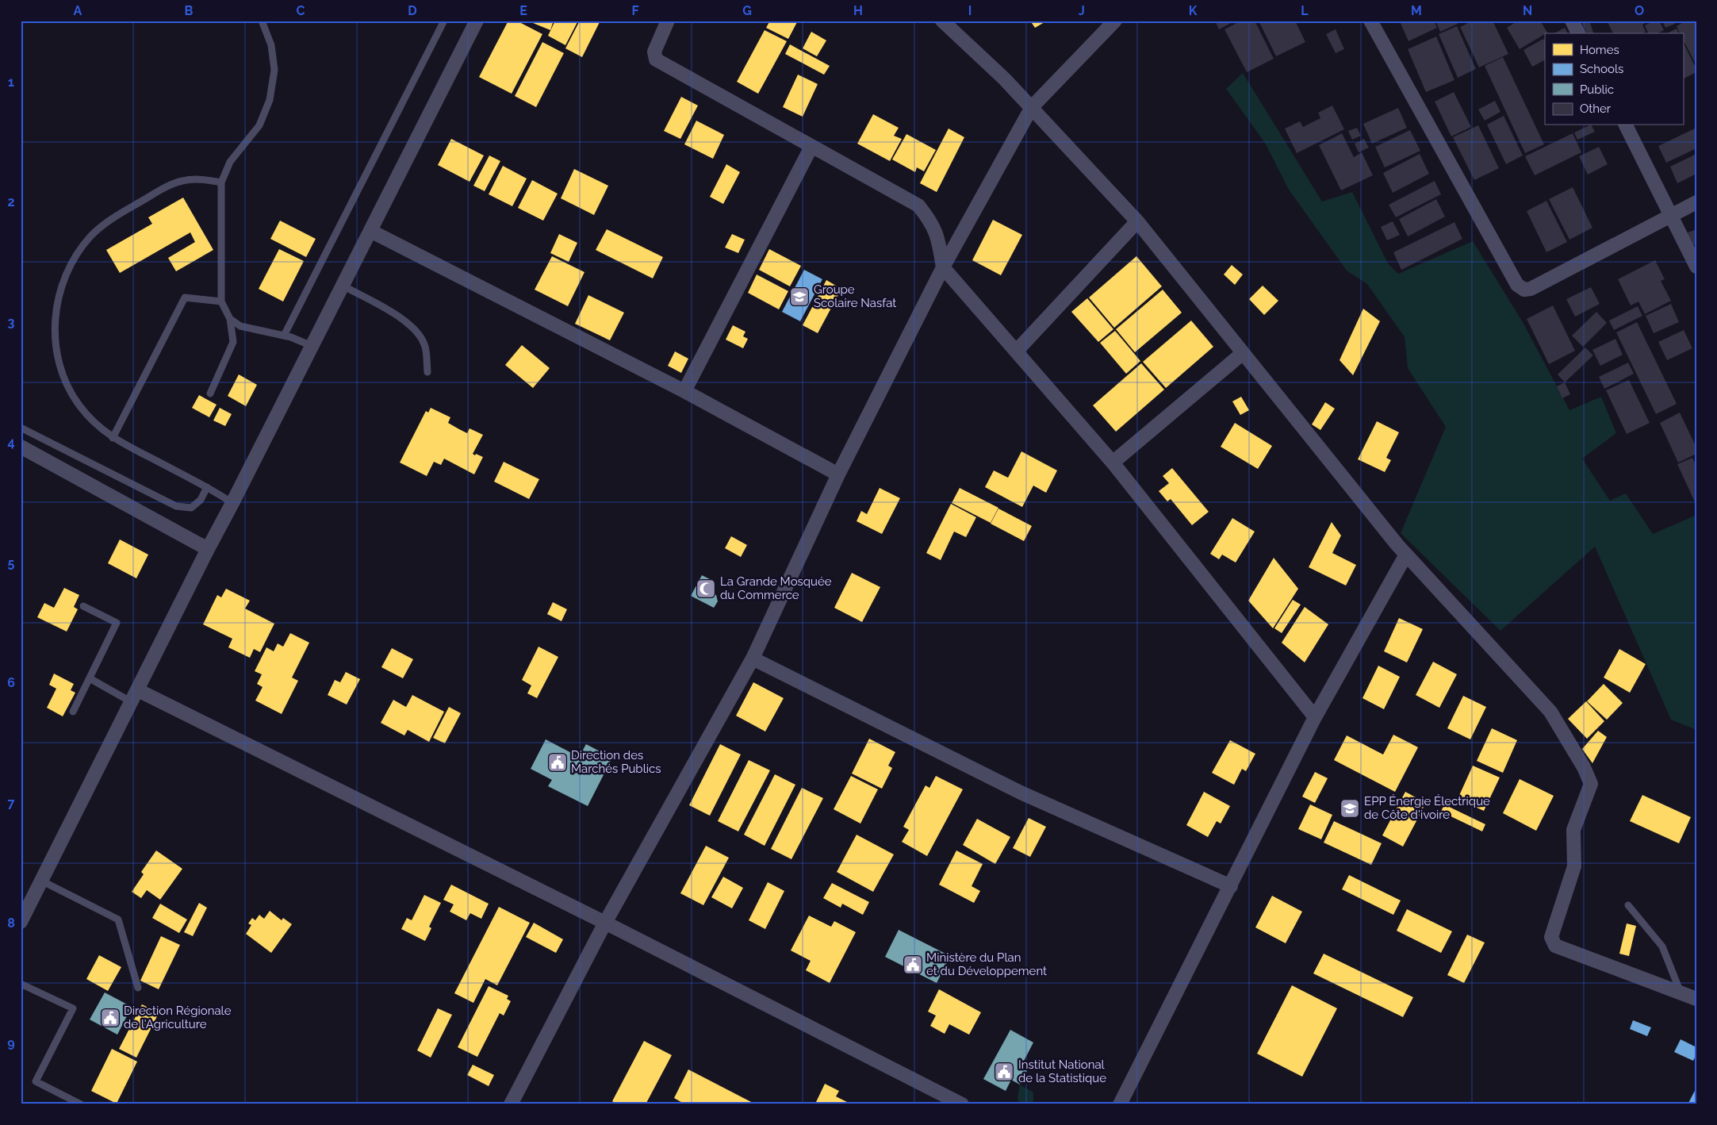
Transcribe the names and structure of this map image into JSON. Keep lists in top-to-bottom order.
{
  "places": {
    "school or university": ["Groupe Scolaire Nasfat", "EPP Énergie Électrique de Côte d'ivoire"],
    "mosque": ["La Grande Mosquée du Commerce"],
    "public building": [
      "Direction des Marchés Publics",
      "Ministère du Plan et du Développement",
      "Direction Régionale de l'Agriculture",
      "Institut National de la Statistique"
    ]
  },
  "legend": [
    "Homes",
    "Schools",
    "Public",
    "Other"
  ],
  "grid": {
    "columns": [
      "A",
      "B",
      "C",
      "D",
      "E",
      "F",
      "G",
      "H",
      "I",
      "J",
      "K",
      "L",
      "M",
      "N",
      "O"
    ],
    "rows": [
      "1",
      "2",
      "3",
      "4",
      "5",
      "6",
      "7",
      "8",
      "9"
    ]
  }
}
